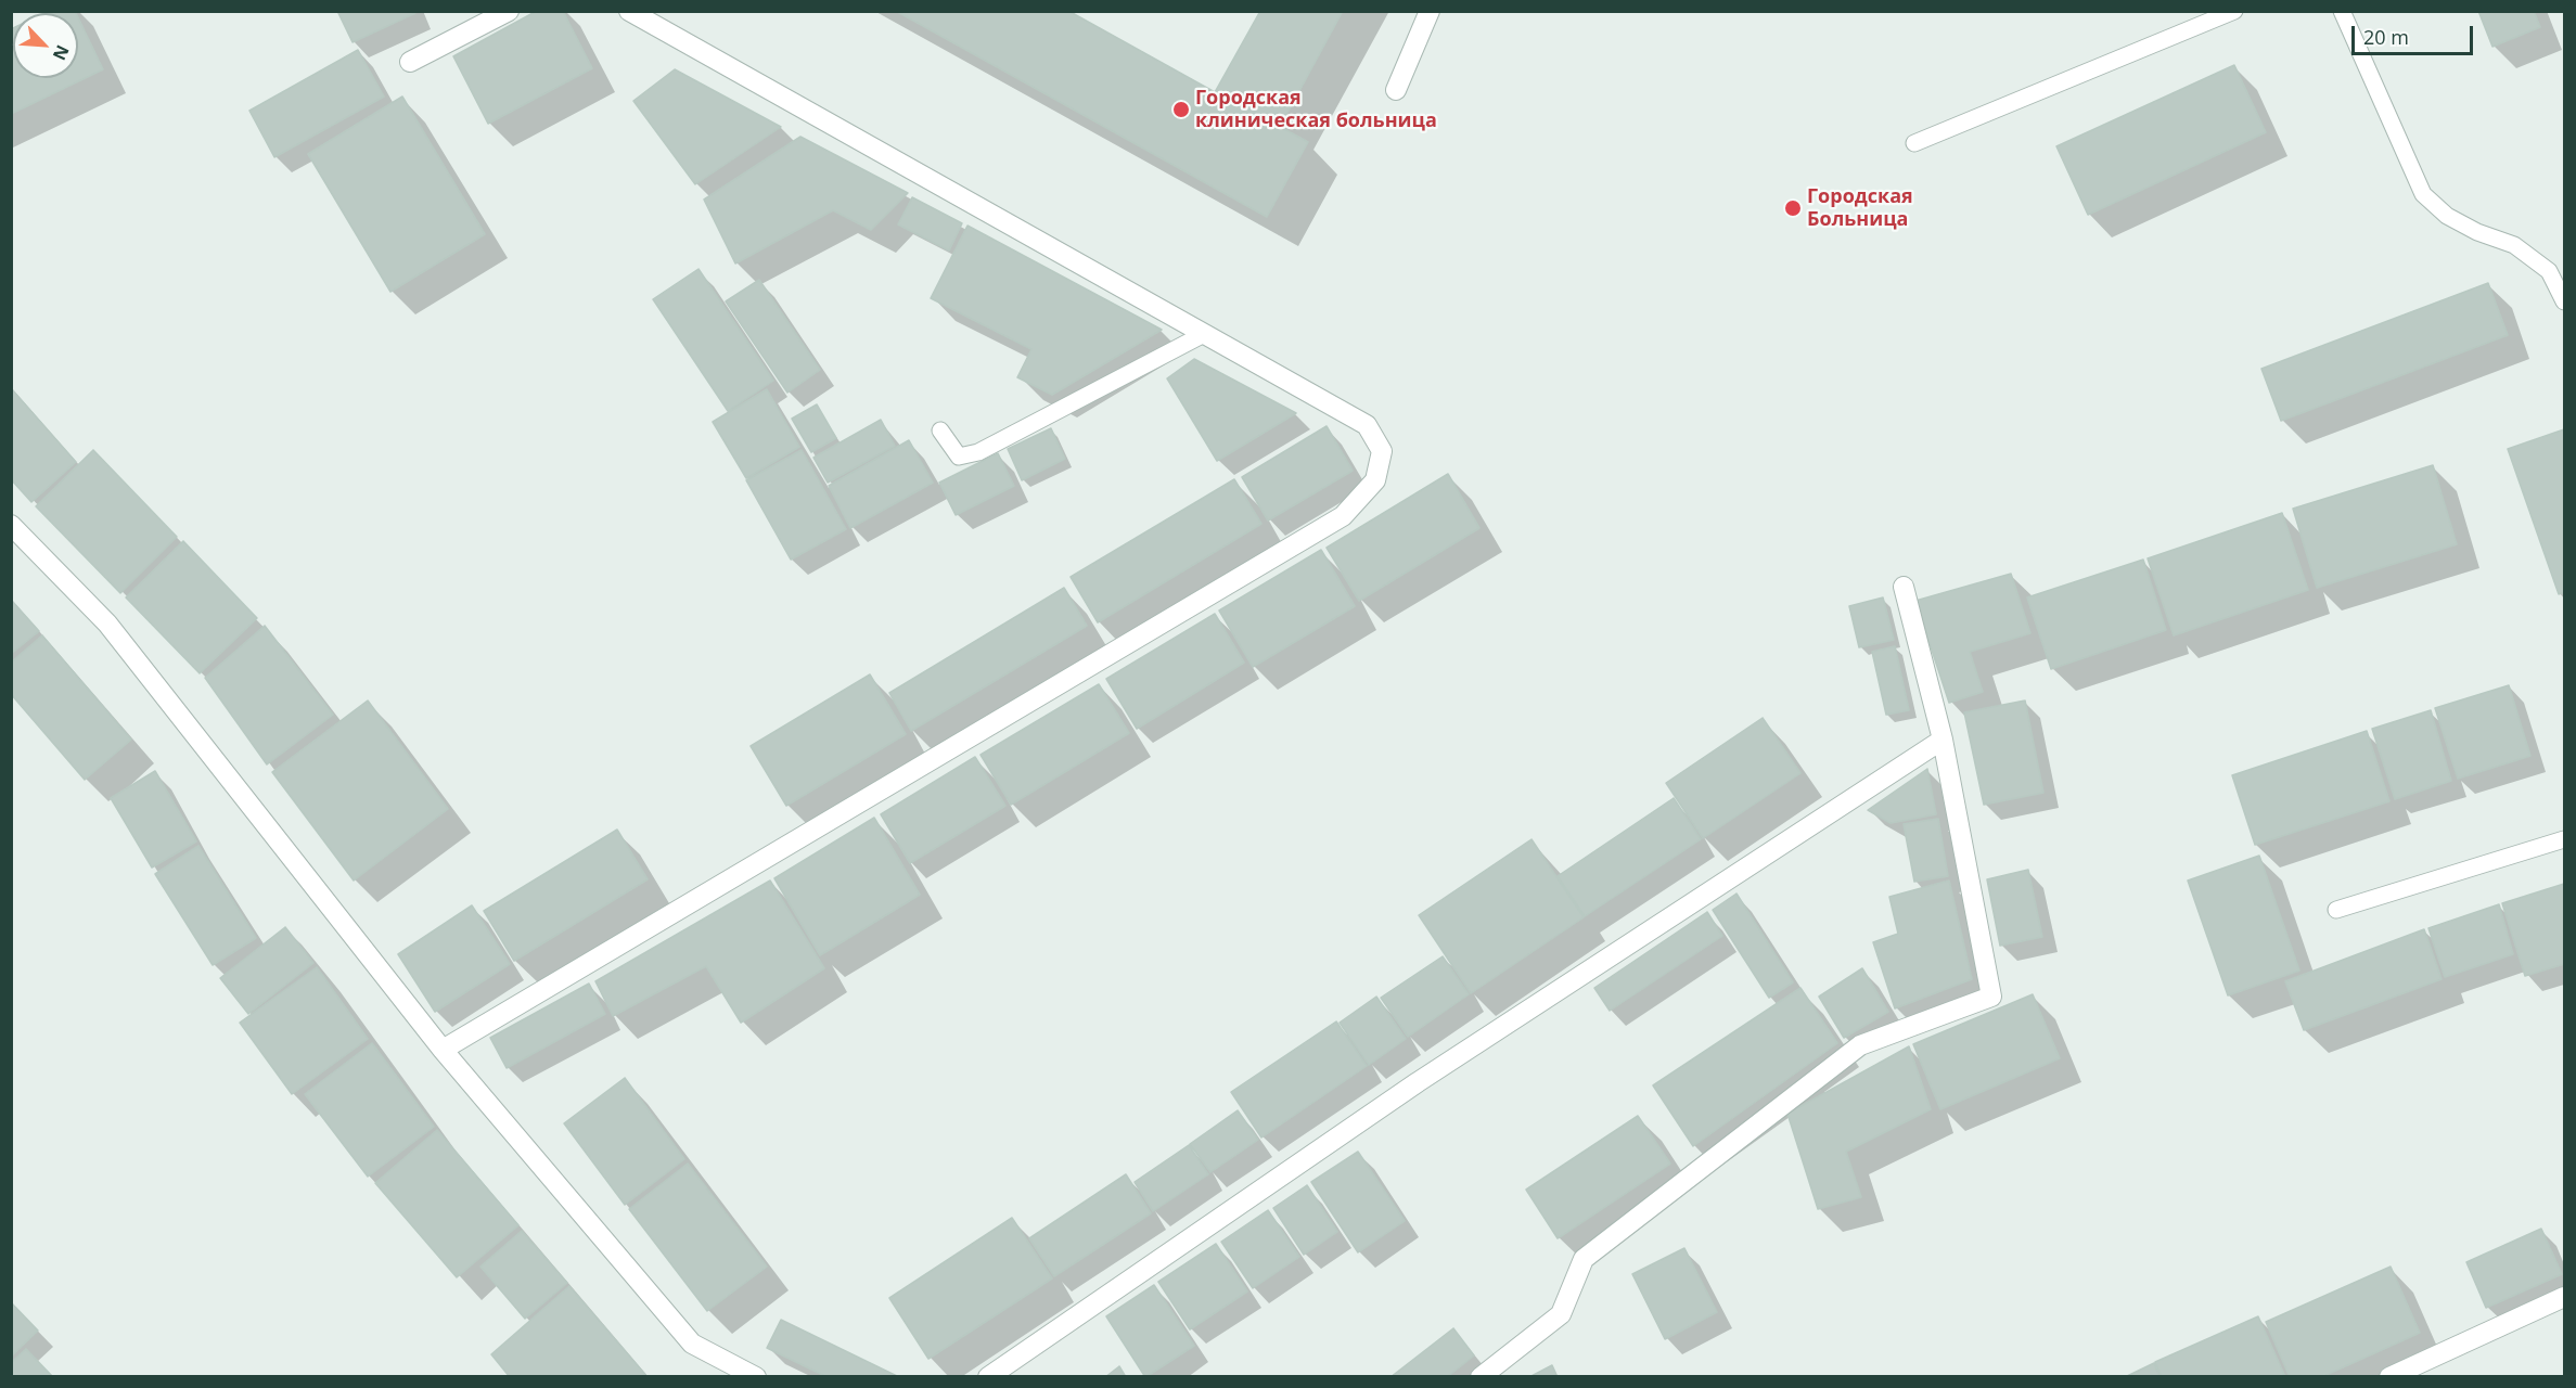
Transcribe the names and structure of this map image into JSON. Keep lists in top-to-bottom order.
{
  "places": ["Городская клиническая больница", "Городская Больница"],
  "scale_bar": "20 m",
  "north": "bottom right"
}
